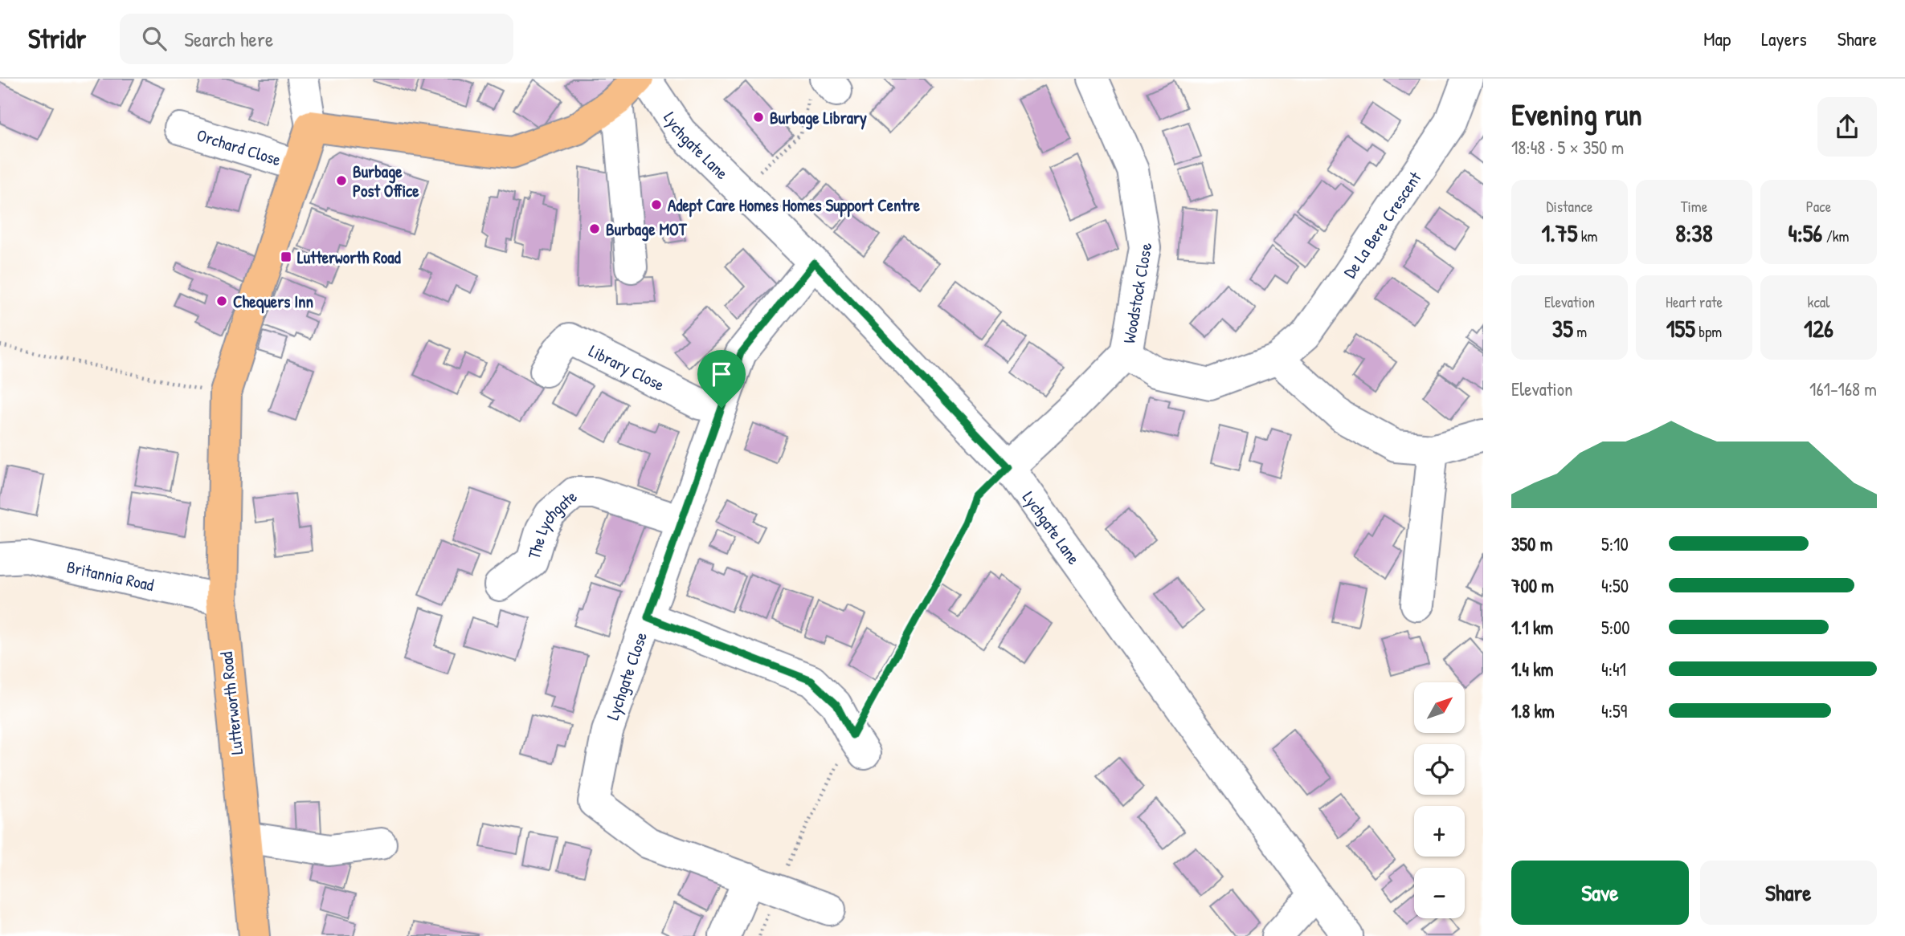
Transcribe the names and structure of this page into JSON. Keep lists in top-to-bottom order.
{
  "streets": {
    "main road": ["Lutterworth Road"],
    "street": [
      "Lychgate Lane",
      "Orchard Close",
      "De La Bere Crescent",
      "Woodstock Close",
      "Library Close",
      "The Lychgate",
      "Britannia Road",
      "Lychgate Close"
    ]
  },
  "crossings": [
    ["Lychgate Lane", "Woodstock Close"],
    ["Lychgate Lane", "Lychgate Close"],
    ["Orchard Close", "Lutterworth Road"],
    ["De La Bere Crescent", "Woodstock Close"],
    ["Library Close", "Lychgate Close"],
    ["The Lychgate", "Lychgate Close"],
    ["Britannia Road", "Lutterworth Road"]
  ],
  "places": {
    "other": [
      "Burbage Library",
      "Burbage Post Office",
      "Adept Care Homes Homes Support Centre",
      "Burbage MOT",
      "Chequers Inn"
    ],
    "transit": ["Lutterworth Road"]
  },
  "north": "top right",
  "page": {
    "header": "Stridr",
    "search": "Search here",
    "nav": ["Map", "Layers", "Share"],
    "heading": ["Evening run", "18:48 · 5 × 350 m"],
    "stats": [
      ["Distance", "1.75 km"],
      ["Time", "8:38"],
      ["Pace", "4:56 /km"],
      ["Elevation", "35 m"],
      ["Heart rate", "155 bpm"],
      ["kcal", "126"]
    ],
    "chart": ["Elevation", "161–168 m"],
    "list": [
      {
        "name": "350 m",
        "note": "5:10"
      },
      {
        "name": "700 m",
        "note": "4:50"
      },
      {
        "name": "1.1 km",
        "note": "5:00"
      },
      {
        "name": "1.4 km",
        "note": "4:41"
      },
      {
        "name": "1.8 km",
        "note": "4:59"
      }
    ],
    "map_buttons": ["+", "−"],
    "buttons": ["Save", "Share"]
  }
}
